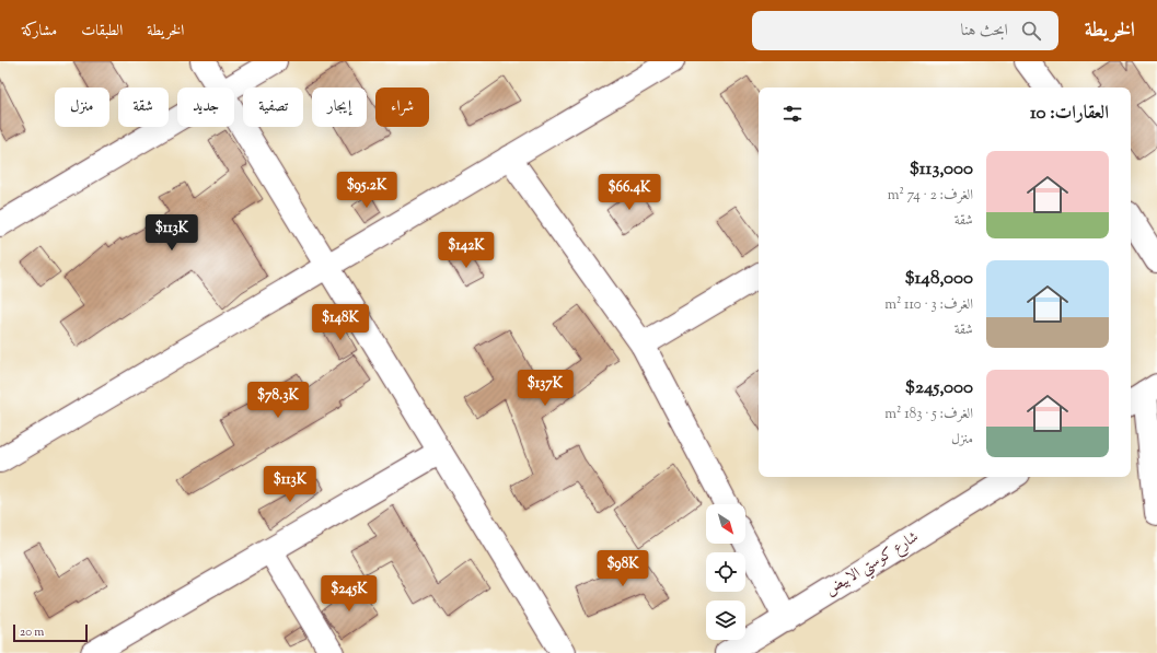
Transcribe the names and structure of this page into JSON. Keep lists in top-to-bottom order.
{
  "streets": {
    "main road": ["شارع كوستي الابيض"]
  },
  "scale_bar": "20 m",
  "north": "bottom right",
  "page": {
    "header": "الخريطة",
    "search": "ابحث هنا",
    "nav": ["الخريطة", "الطبقات", "مشاركة"],
    "chip": [
      "شراء",
      "إيجار",
      "تصفية",
      "جديد",
      "شقة",
      "منزل"
    ],
    "heading": "العقارات: 10",
    "list": [
      {
        "name": "$113,000",
        "note": "الغرف: 2 · 74 m² · شقة"
      },
      {
        "name": "$148,000",
        "note": "الغرف: 3 · 110 m² · شقة"
      },
      {
        "name": "$245,000",
        "note": "الغرف: 5 · 183 m² · منزل"
      }
    ],
    "price": [
      "$95.2K",
      "$66.4K",
      "$113K",
      "$142K",
      "$148K",
      "$137K",
      "$78.3K",
      "$113K",
      "$98K",
      "$245K"
    ],
    "scale": "20 m"
  }
}
